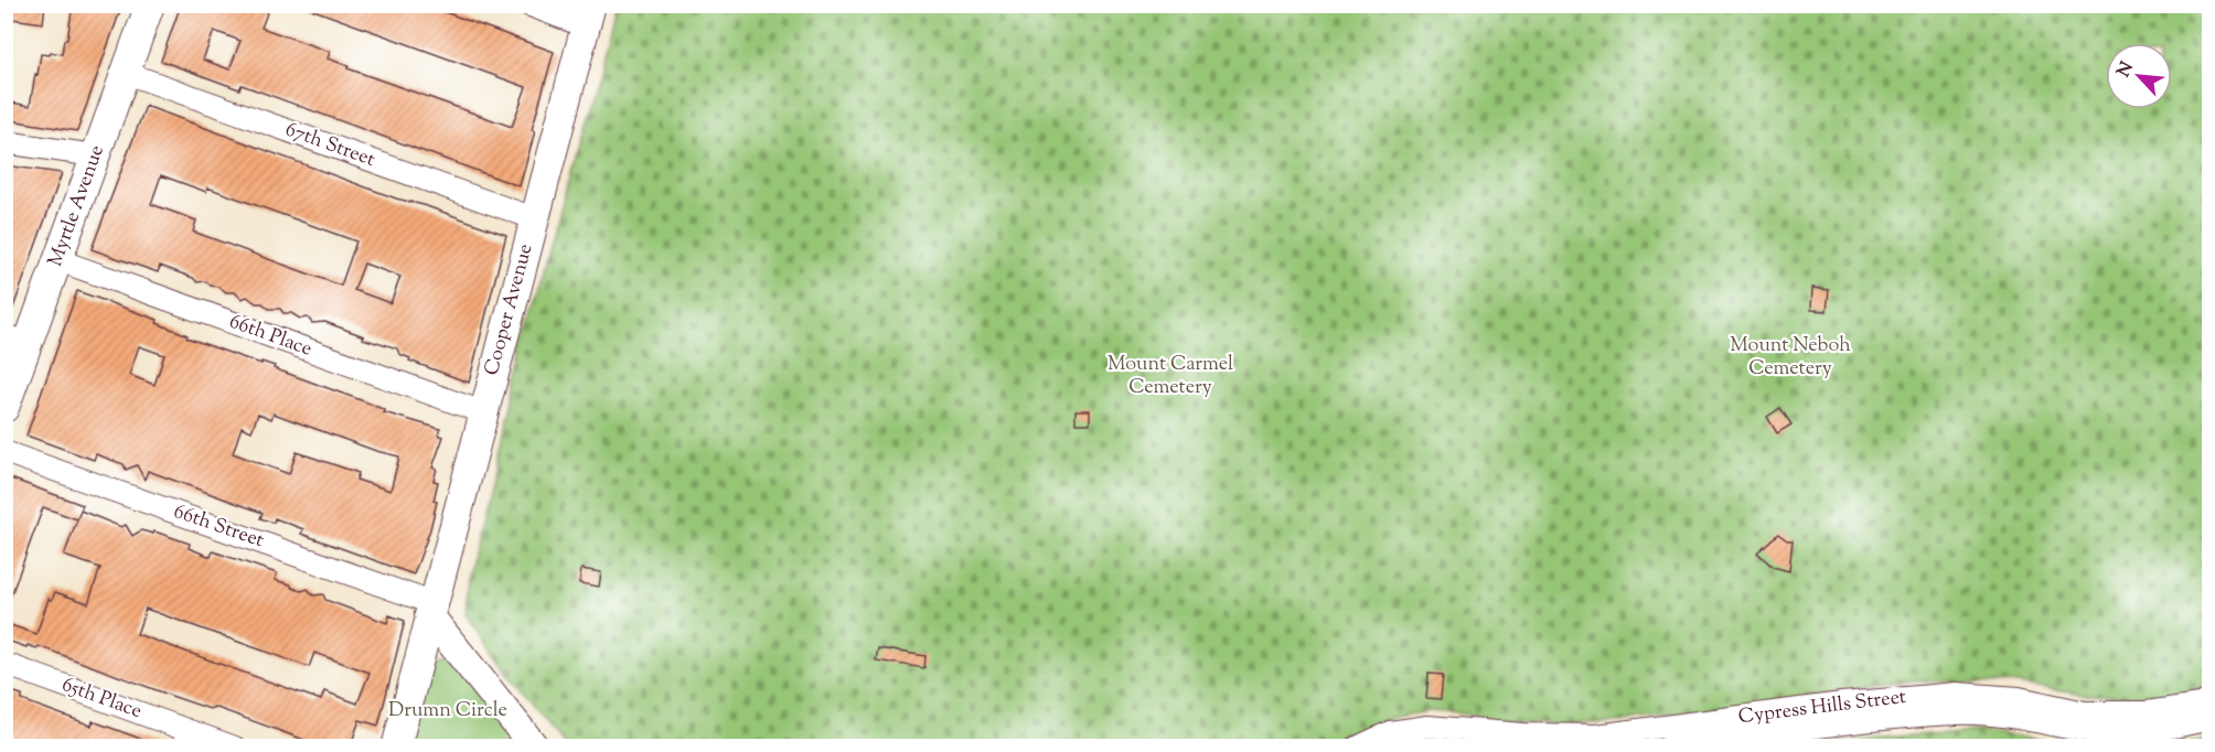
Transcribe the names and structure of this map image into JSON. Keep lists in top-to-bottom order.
{
  "streets": {
    "main road": ["Myrtle Avenue", "Cooper Avenue"],
    "street": [
      "67th Street",
      "66th Place",
      "66th Street",
      "65th Place",
      "Cypress Hills Street"
    ]
  },
  "crossings": [
    ["67th Street", "Myrtle Avenue"],
    ["67th Street", "Cooper Avenue"],
    ["Myrtle Avenue", "66th Place"],
    ["Cooper Avenue", "66th Place"],
    ["Cooper Avenue", "66th Street"]
  ],
  "parks": ["Mount Neboh Cemetery", "Mount Carmel Cemetery", "Drumn Circle"],
  "north": "top left"
}
